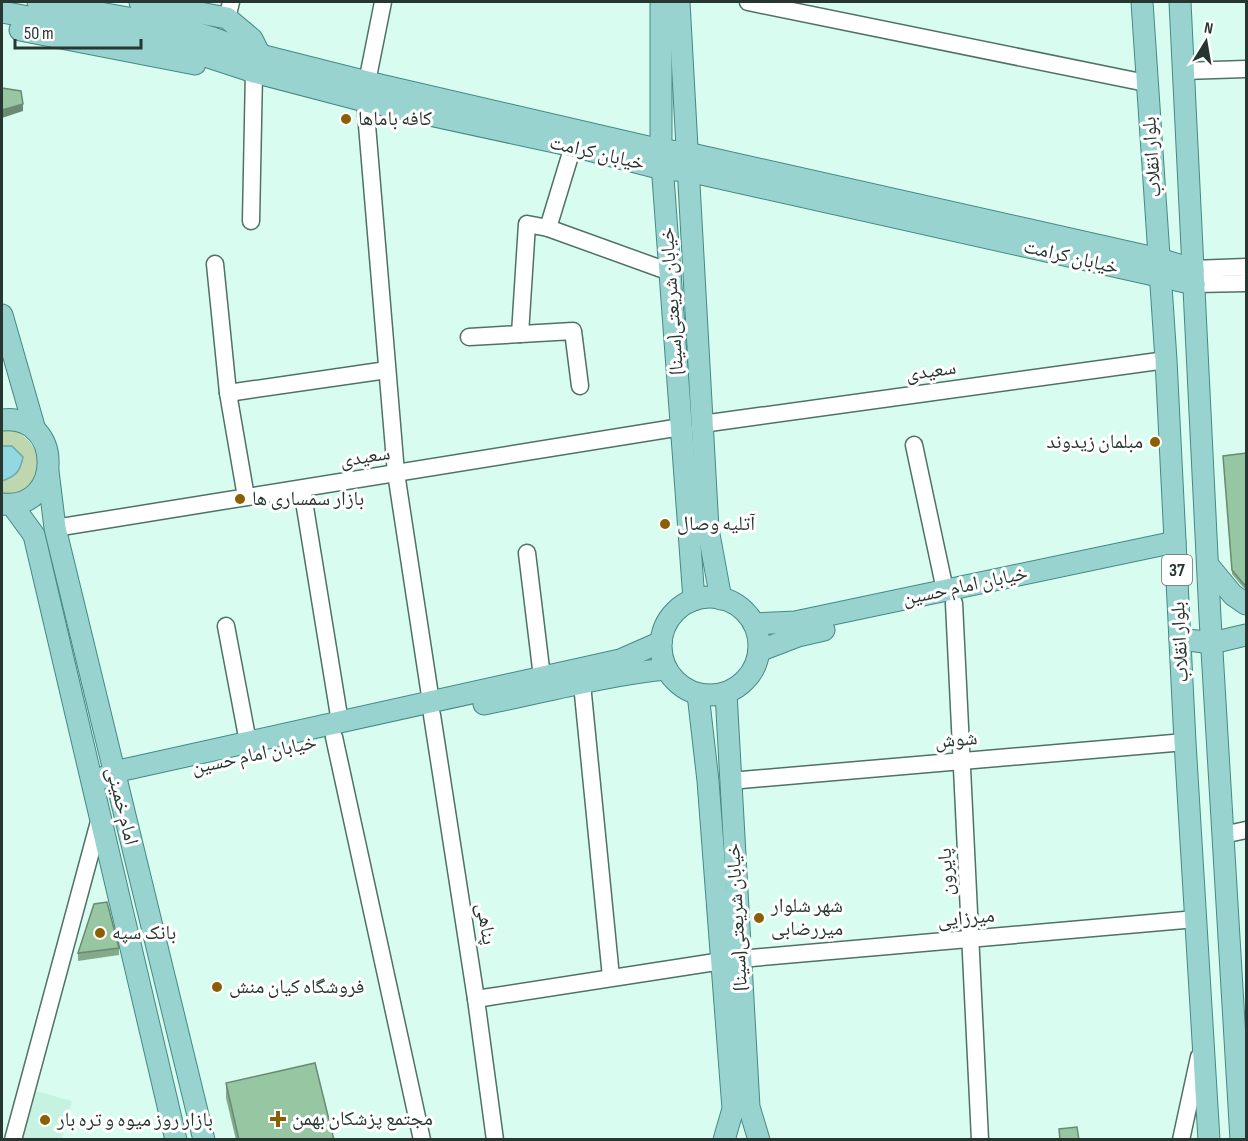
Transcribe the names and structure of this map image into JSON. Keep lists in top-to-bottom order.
{
  "streets": {
    "main road": [
      "خیابان کرامت",
      "بلوار انقلاب",
      "خیابان شریعتی(سینا)",
      "37",
      "خیابان امام حسین",
      "امام خمینی"
    ],
    "street": [
      "سعیدی",
      "شوش",
      "پایرون",
      "میرزایی",
      "پناهی"
    ]
  },
  "crossings": [
    ["خیابان کرامت", "بلوار انقلاب"],
    ["خیابان کرامت", "خیابان شریعتی(سینا)"],
    ["بلوار انقلاب", "سعیدی"],
    ["بلوار انقلاب", "خیابان امام حسین"],
    ["بلوار انقلاب", "شوش"],
    ["بلوار انقلاب", "میرزایی"],
    ["خیابان شریعتی(سینا)", "سعیدی"],
    ["خیابان شریعتی(سینا)", "خیابان امام حسین"],
    ["خیابان شریعتی(سینا)", "شوش"],
    ["خیابان شریعتی(سینا)", "میرزایی"],
    ["سعیدی", "امام خمینی"],
    ["سعیدی", "پناهی"],
    ["خیابان امام حسین", "امام خمینی"],
    ["خیابان امام حسین", "پایرون"],
    ["خیابان امام حسین", "پناهی"],
    ["شوش", "پایرون"],
    ["پایرون", "میرزایی"],
    ["میرزایی", "پناهی"]
  ],
  "places": {
    "other": [
      "کافه باماها",
      "مبلمان زیدوند",
      "بازار سمساری ها",
      "آتلیه وصال",
      "شهر شلوار میررضابی",
      "بانک سپه",
      "فروشگاه کیان منش",
      "بازار روز میوه و تره بار"
    ],
    "health": ["مجتمع پزشکان بهمن"]
  },
  "scale_bar": "50 m",
  "north": "top"
}
